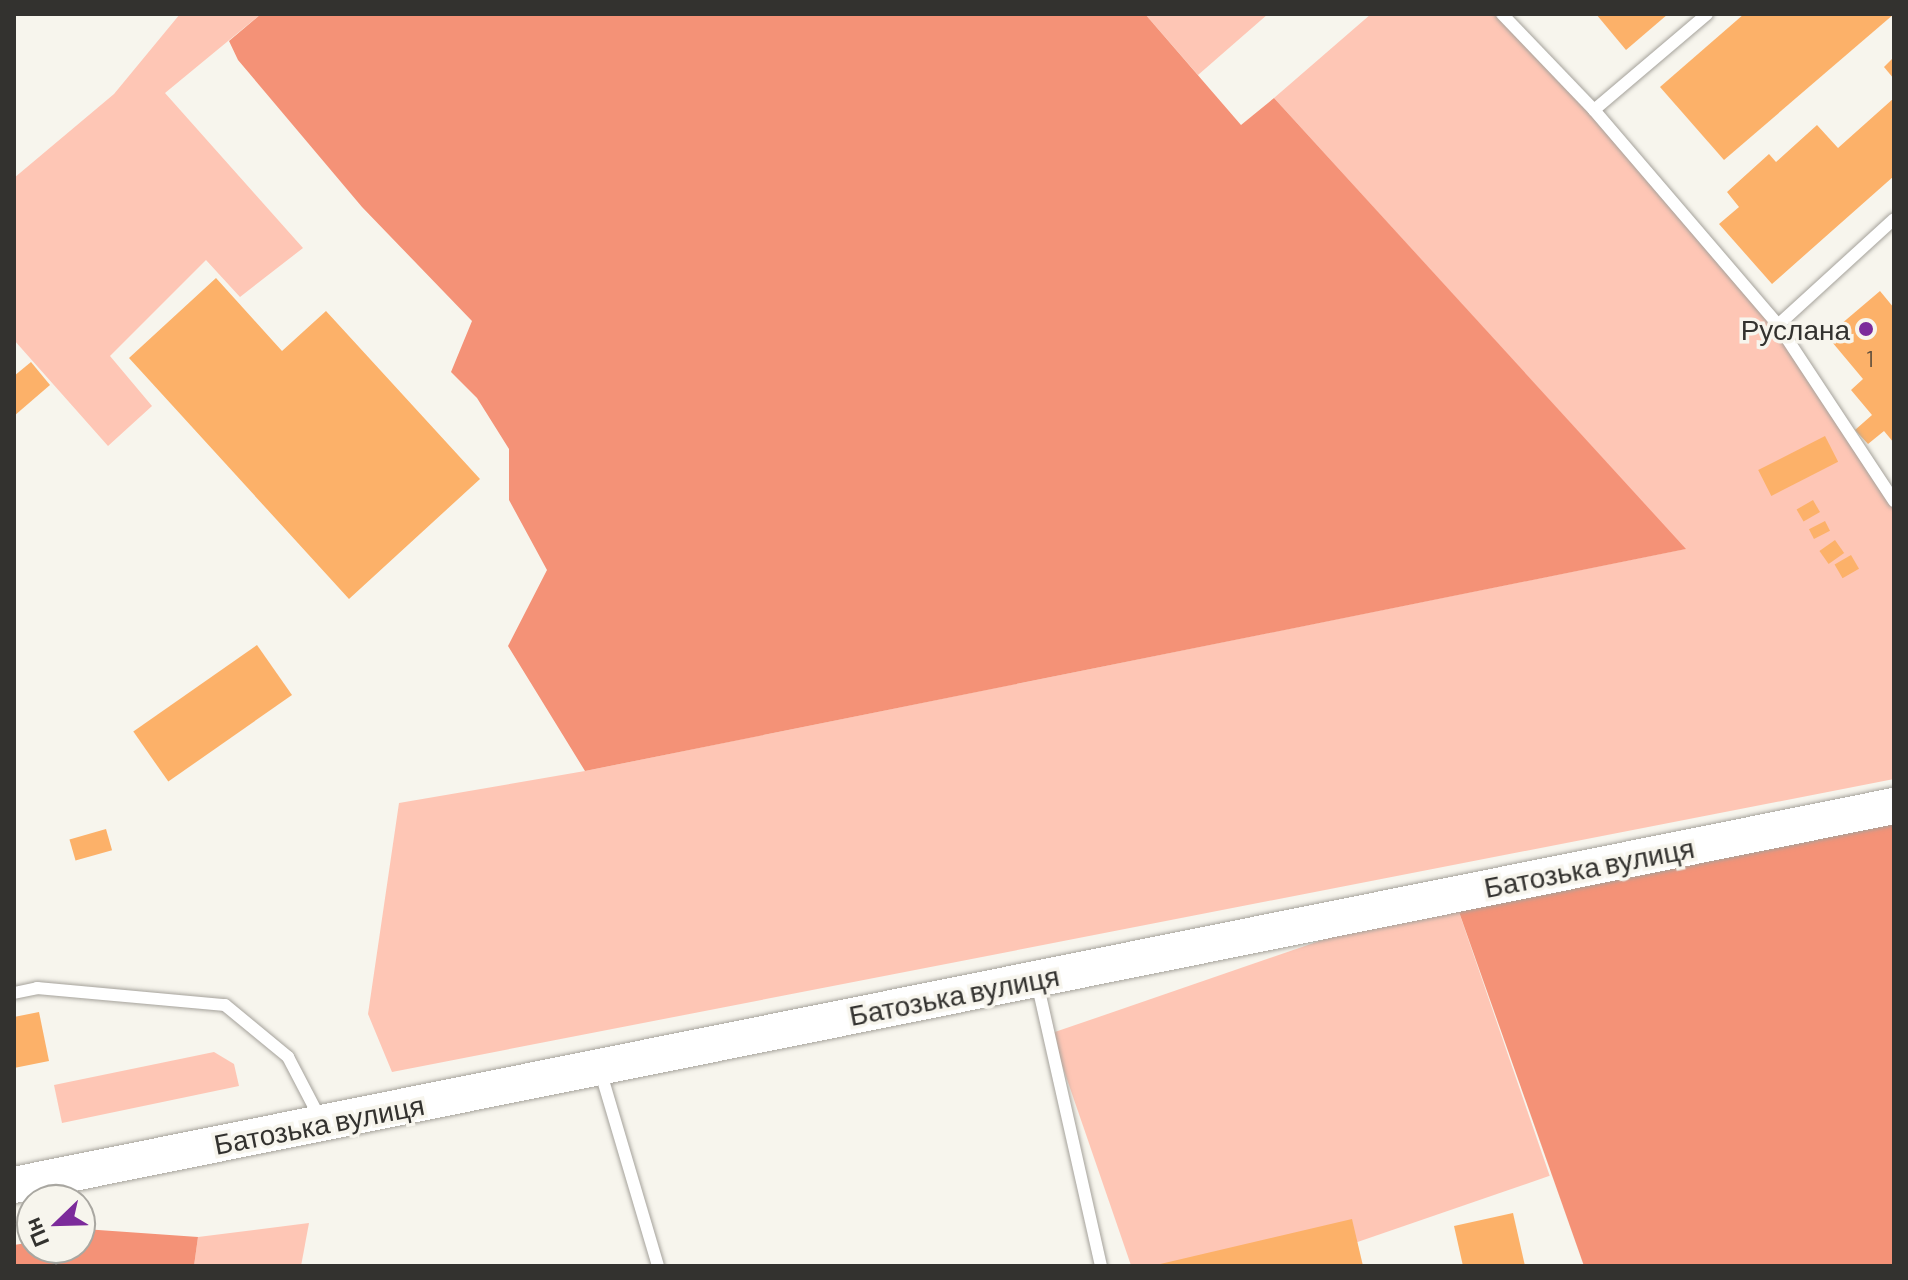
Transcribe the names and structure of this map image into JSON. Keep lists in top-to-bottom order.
{
  "streets": {
    "street": ["Батозька вулиця"]
  },
  "places": ["Руслана"],
  "house_numbers": ["1"],
  "north": "bottom left"
}
